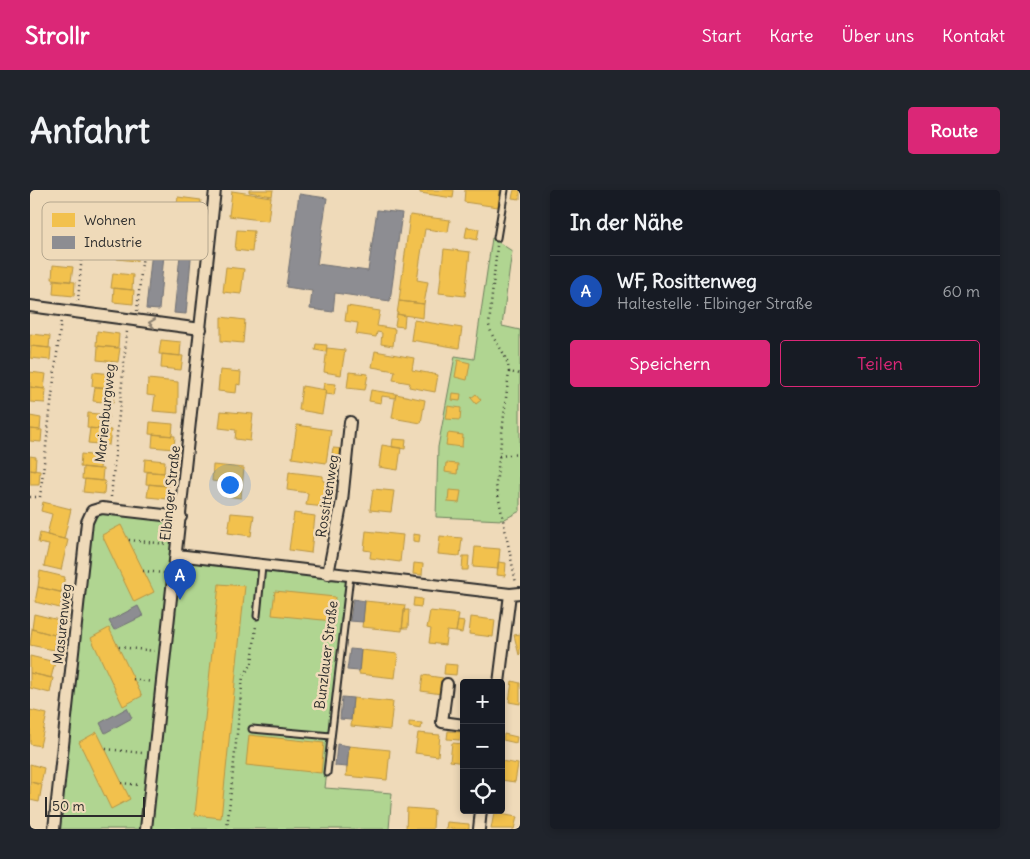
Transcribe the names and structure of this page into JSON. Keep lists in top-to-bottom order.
{
  "streets": {
    "street": ["Elbinger Straße", "Rossittenweg", "Masurenweg"],
    "lane": ["Bunzlauer Straße"],
    "path": ["Marienburgweg"]
  },
  "crossings": [
    ["Marienburgweg", "Masurenweg"],
    ["Elbinger Straße", "Masurenweg"]
  ],
  "legend": ["Wohnen", "Industrie"],
  "scale_bar": "50 m",
  "page": {
    "header": "Strollr",
    "nav": [
      "Start",
      "Karte",
      "Über uns",
      "Kontakt"
    ],
    "buttons": [
      "Route",
      ["Speichern", "Teilen"]
    ],
    "title": "Anfahrt",
    "heading": "In der Nähe",
    "list": [
      {
        "mark": "A",
        "name": "WF, Rosittenweg",
        "note": "Haltestelle · Elbinger Straße",
        "value": "60 m"
      }
    ],
    "pins": "A",
    "map_buttons": ["+", "−"],
    "scale": "50 m"
  }
}
